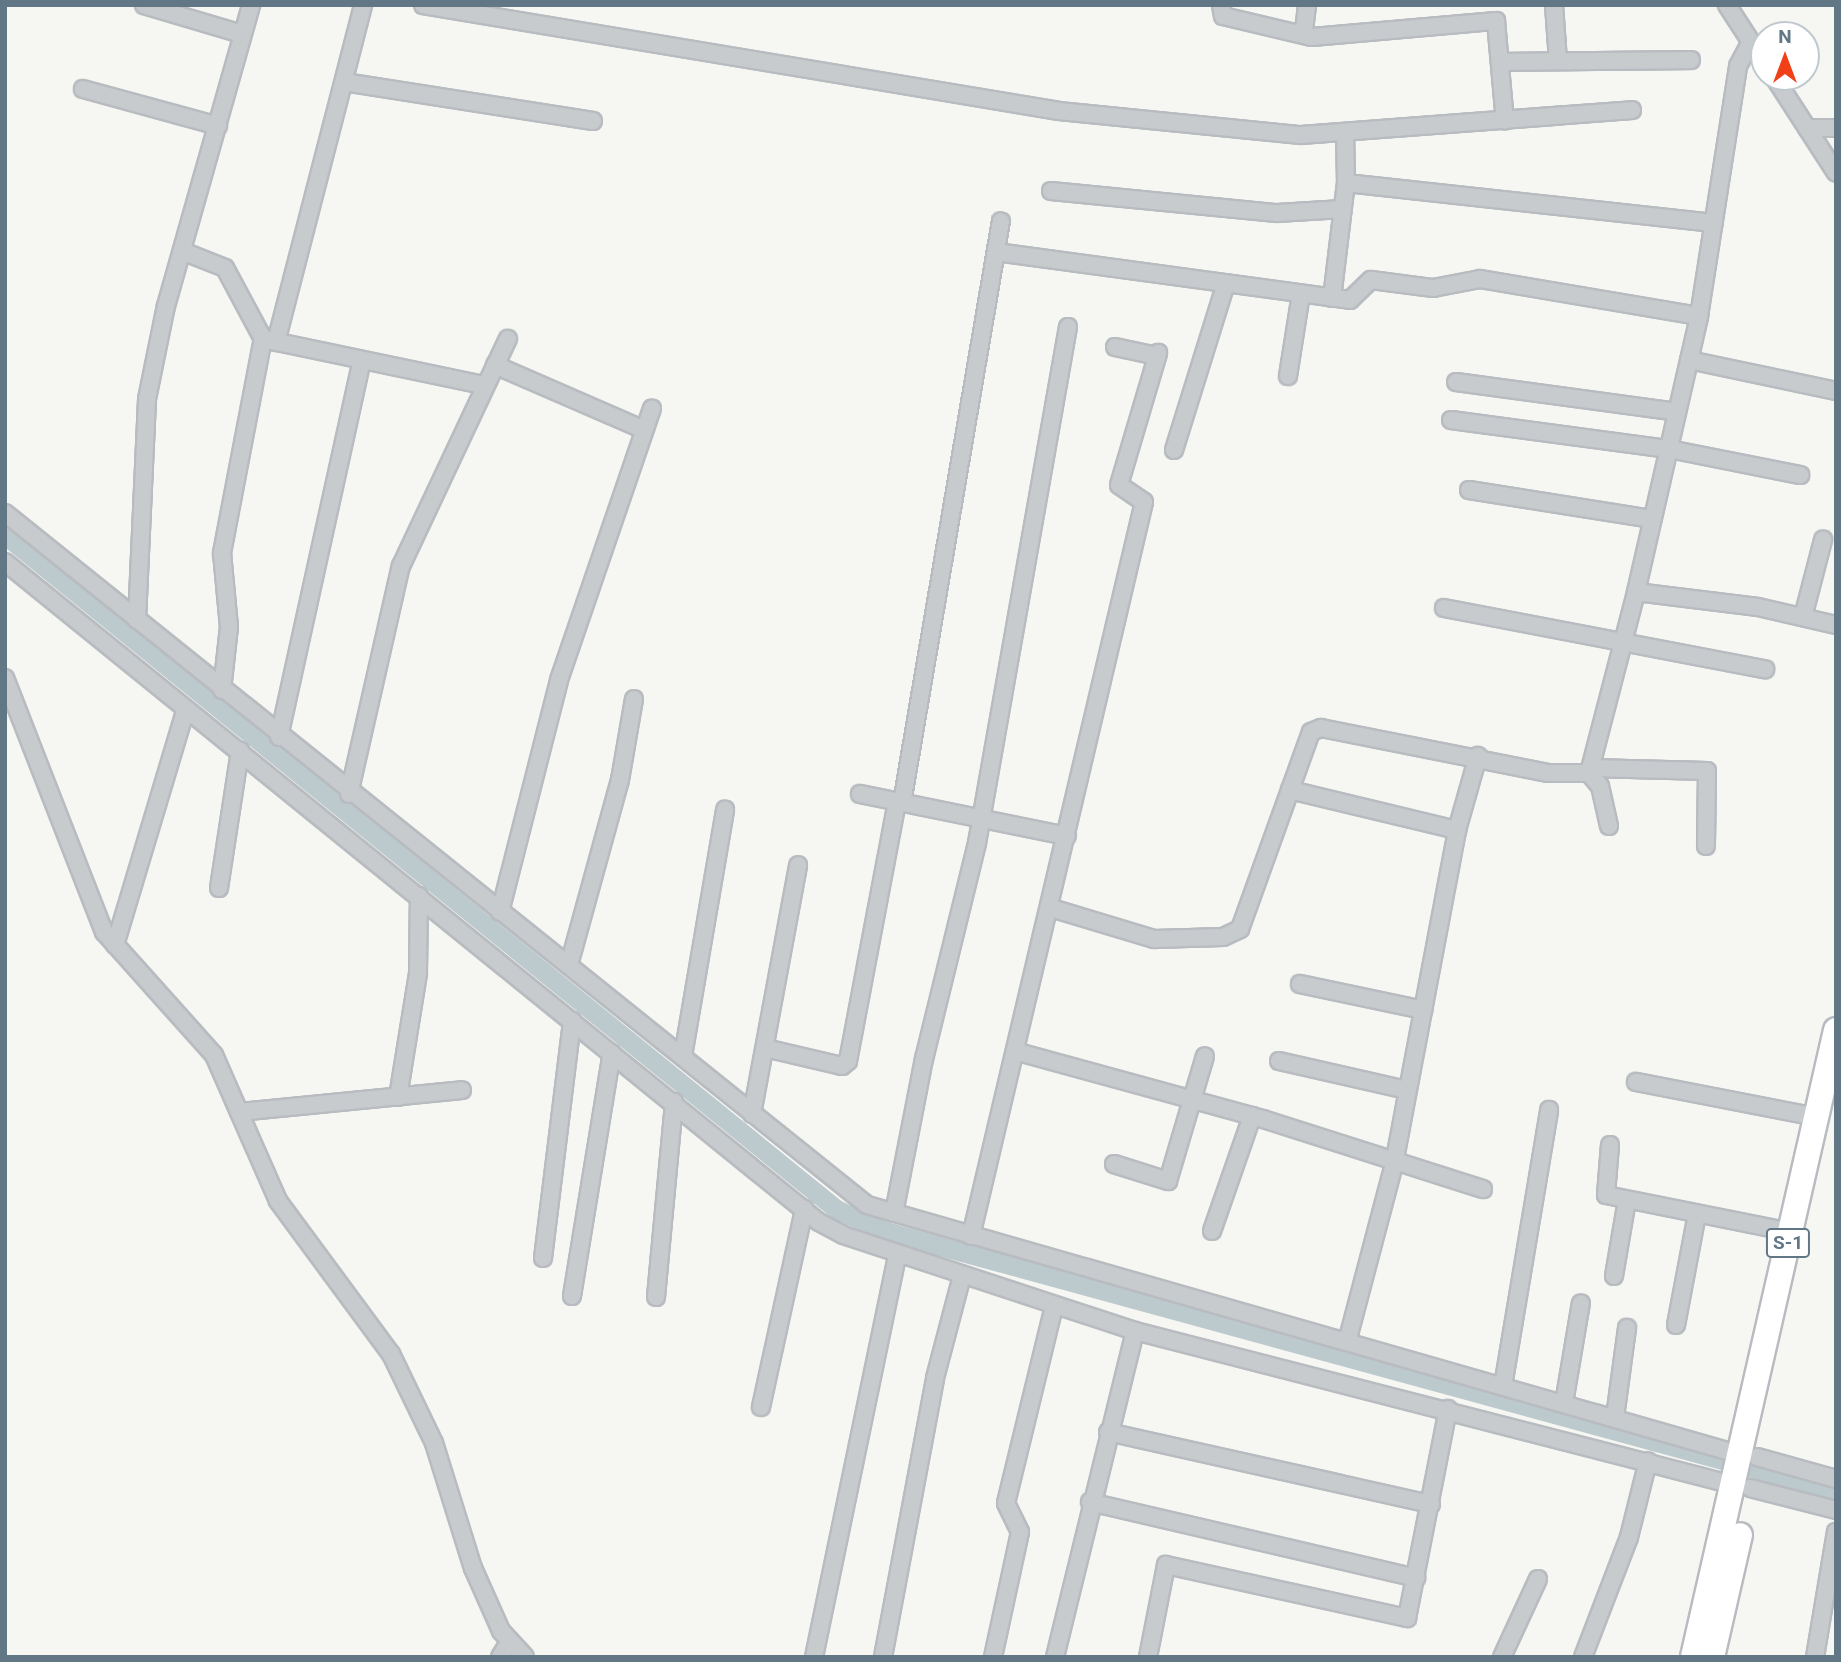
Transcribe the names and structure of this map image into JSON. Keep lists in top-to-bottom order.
{
  "streets": {
    "main road": ["S-1"]
  },
  "north": "top"
}
